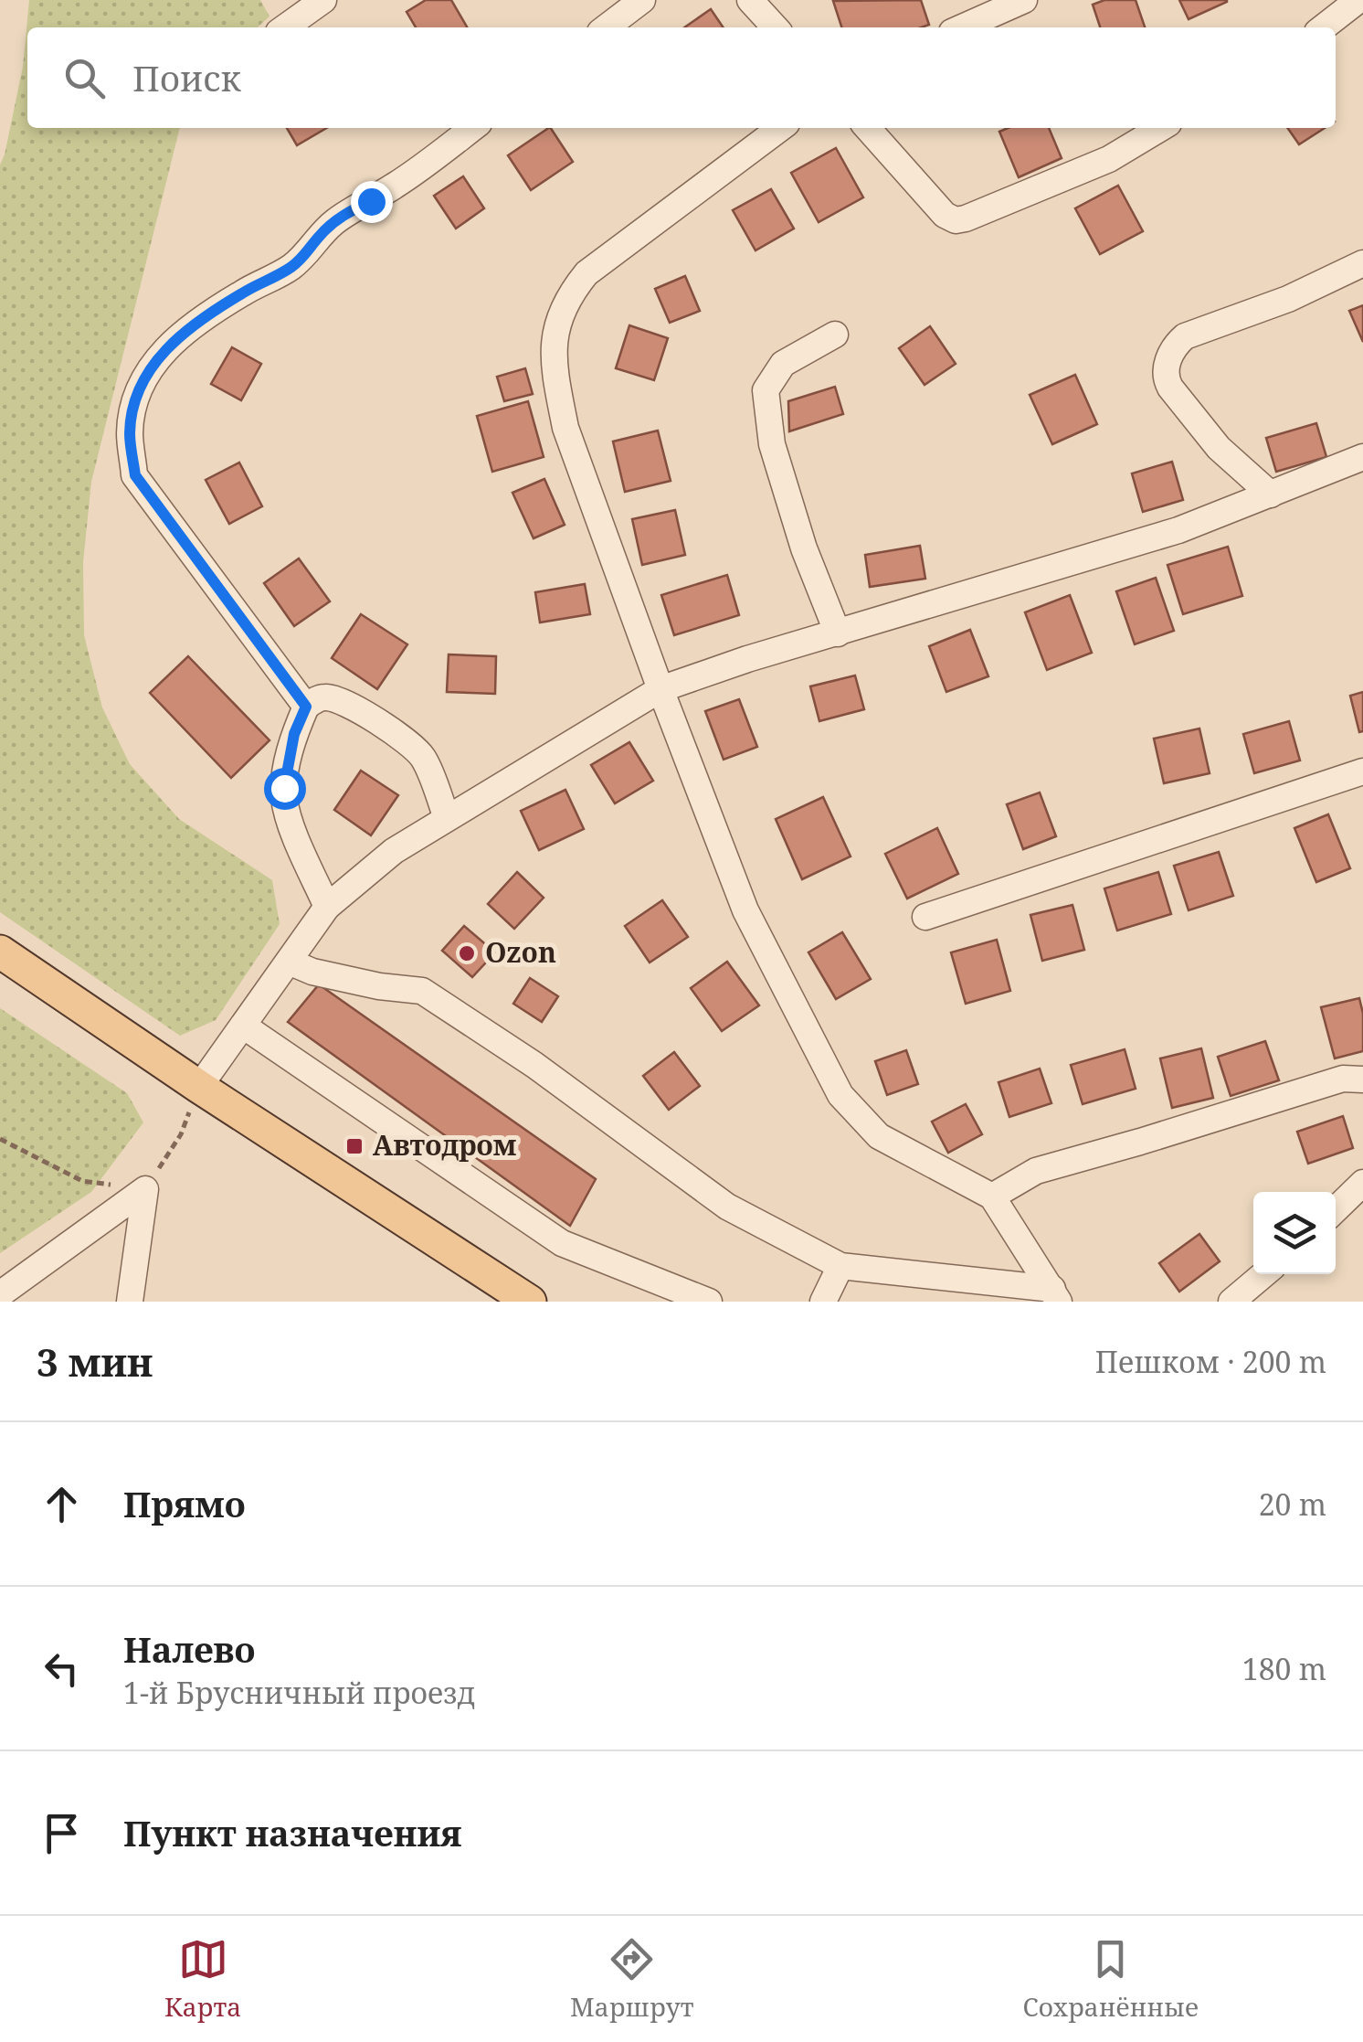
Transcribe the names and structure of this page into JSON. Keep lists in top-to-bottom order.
{
  "places": {
    "other": ["Ozon"],
    "transit": ["Автодром"]
  },
  "page": {
    "search": "Поиск",
    "heading": ["3 мин", "Пешком · 200 m"],
    "list": [
      ["Прямо", "20 m"],
      ["Налево", "1-й Брусничный проезд", "180 m"],
      "Пункт назначения"
    ],
    "nav": ["Карта", "Маршрут", "Сохранённые"]
  }
}
